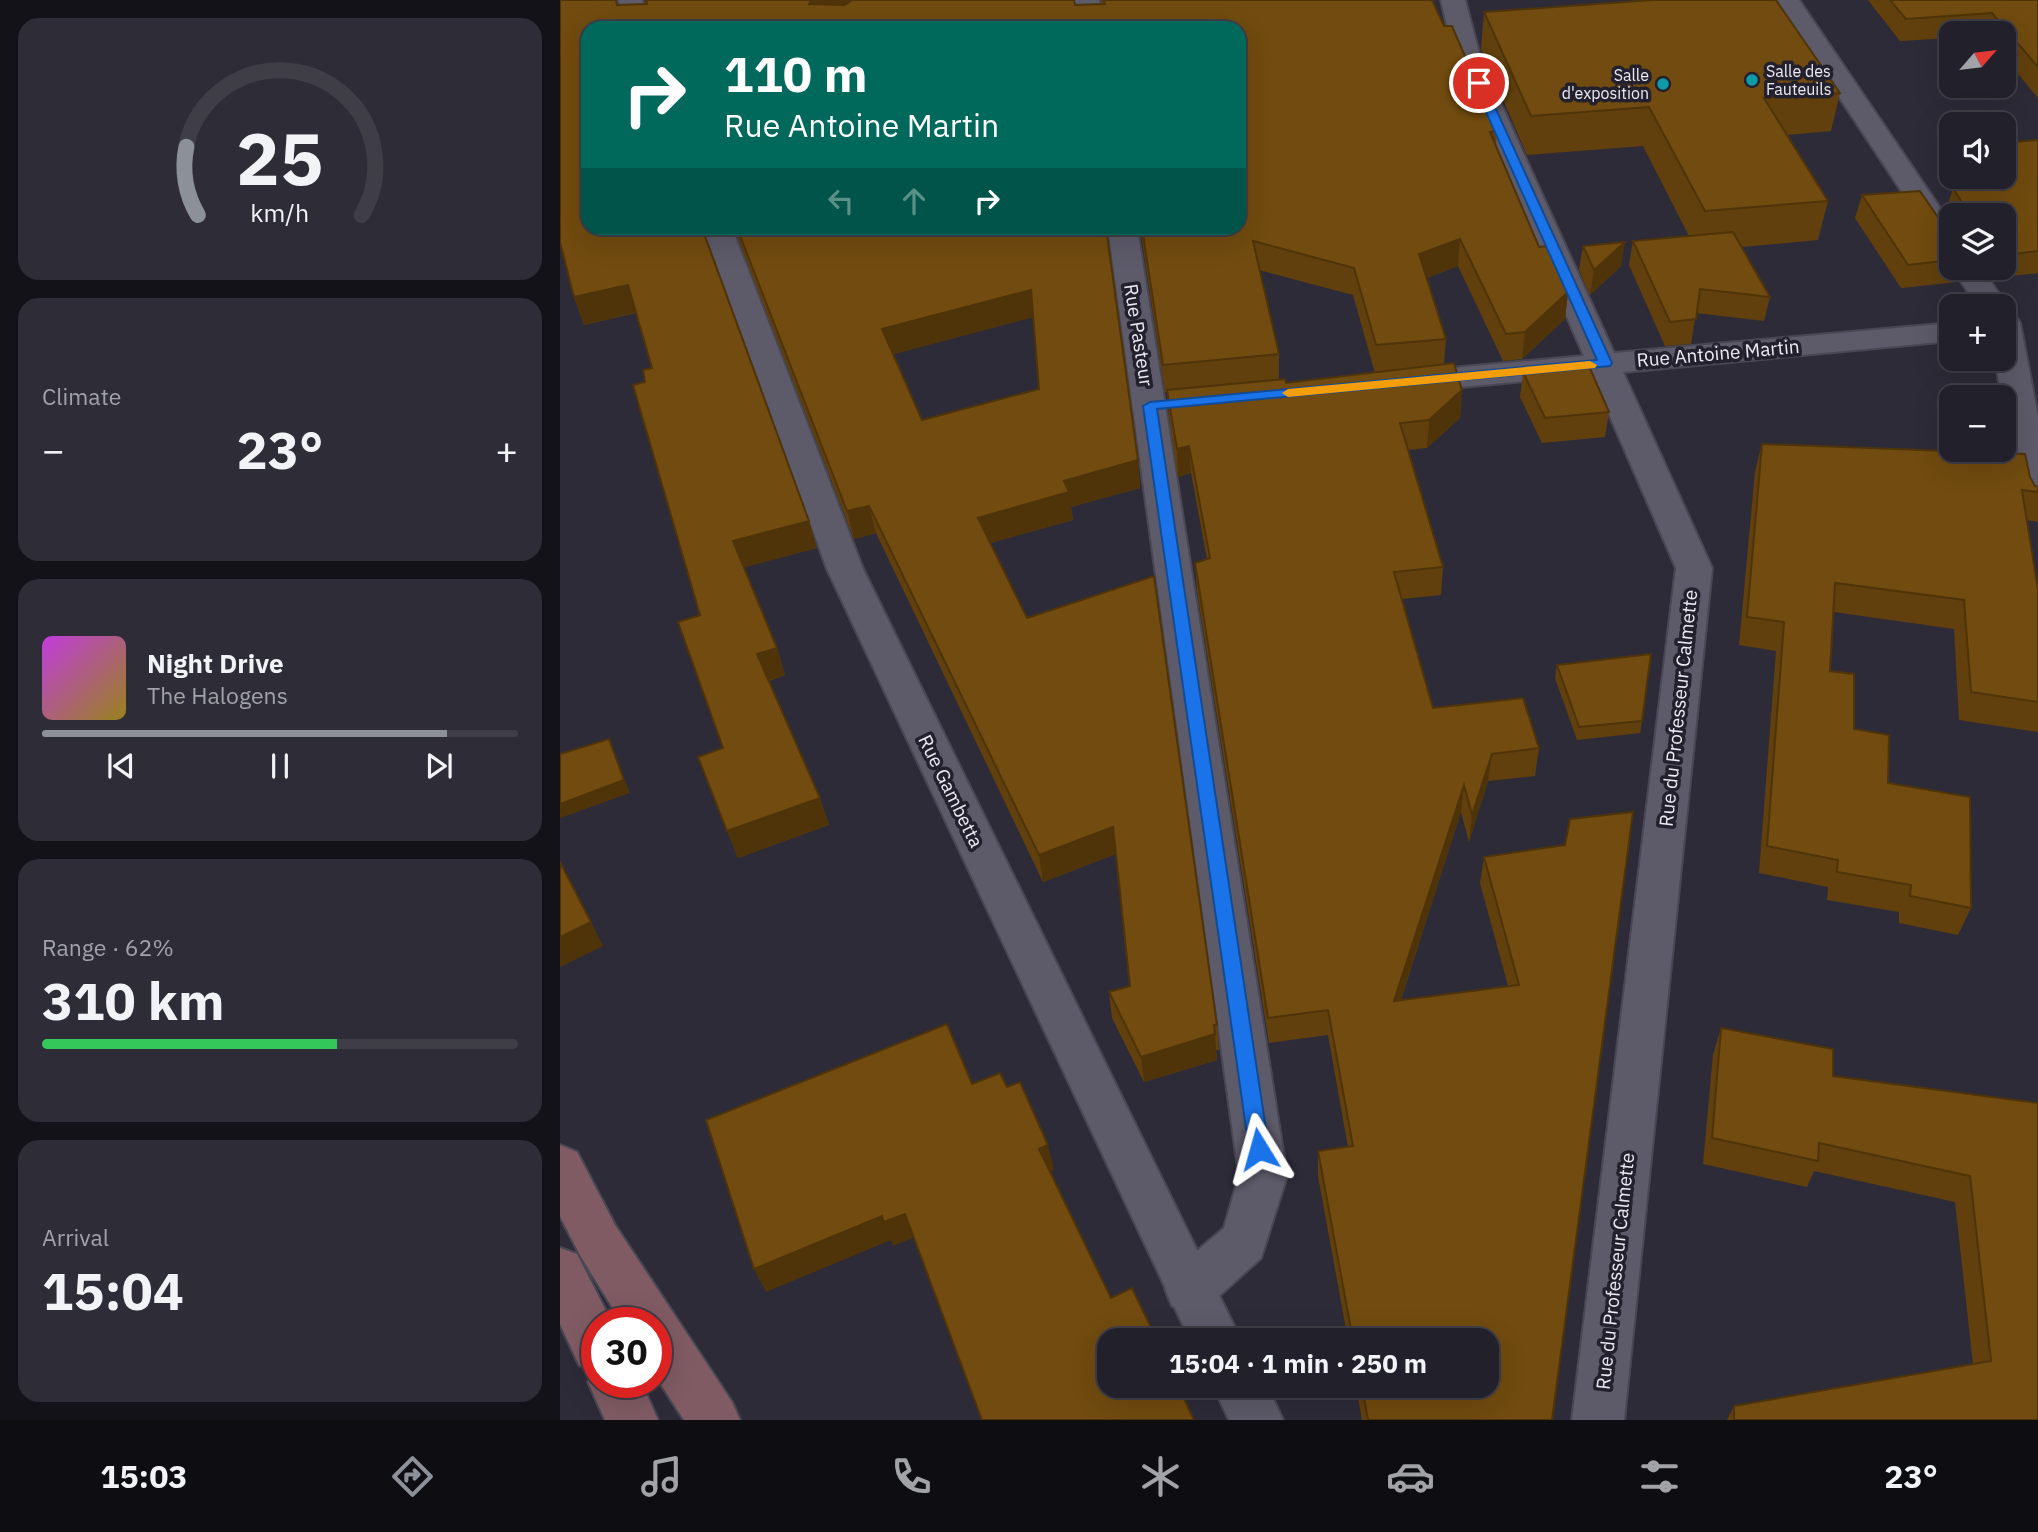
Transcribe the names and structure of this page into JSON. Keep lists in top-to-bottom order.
{
  "streets": {
    "street": [
      "Rue Pasteur",
      "Rue Antoine Martin",
      "Rue du Professeur Calmette",
      "Rue Gambetta"
    ]
  },
  "crossings": [
    ["Rue Pasteur", "Rue Gambetta"],
    ["Rue Antoine Martin", "Rue du Professeur Calmette"]
  ],
  "places": ["Salle des Fauteuils", "Salle d'exposition"],
  "north": "top right",
  "page": {
    "map_buttons": ["+", "−"],
    "turn": ["110 m", "Rue Antoine Martin"],
    "tile": [
      "Climate",
      ["Range · 62%", "310 km"],
      ["Arrival", "15:04"]
    ],
    "heat": ["−", "23°", "+"],
    "song": ["Night Drive", "The Halogens"],
    "limit": "30",
    "trip": "15:04 · 1 min · 250 m",
    "tabs": ["15:03", "23°"],
    "gauge": ["25", "km/h"]
  }
}
